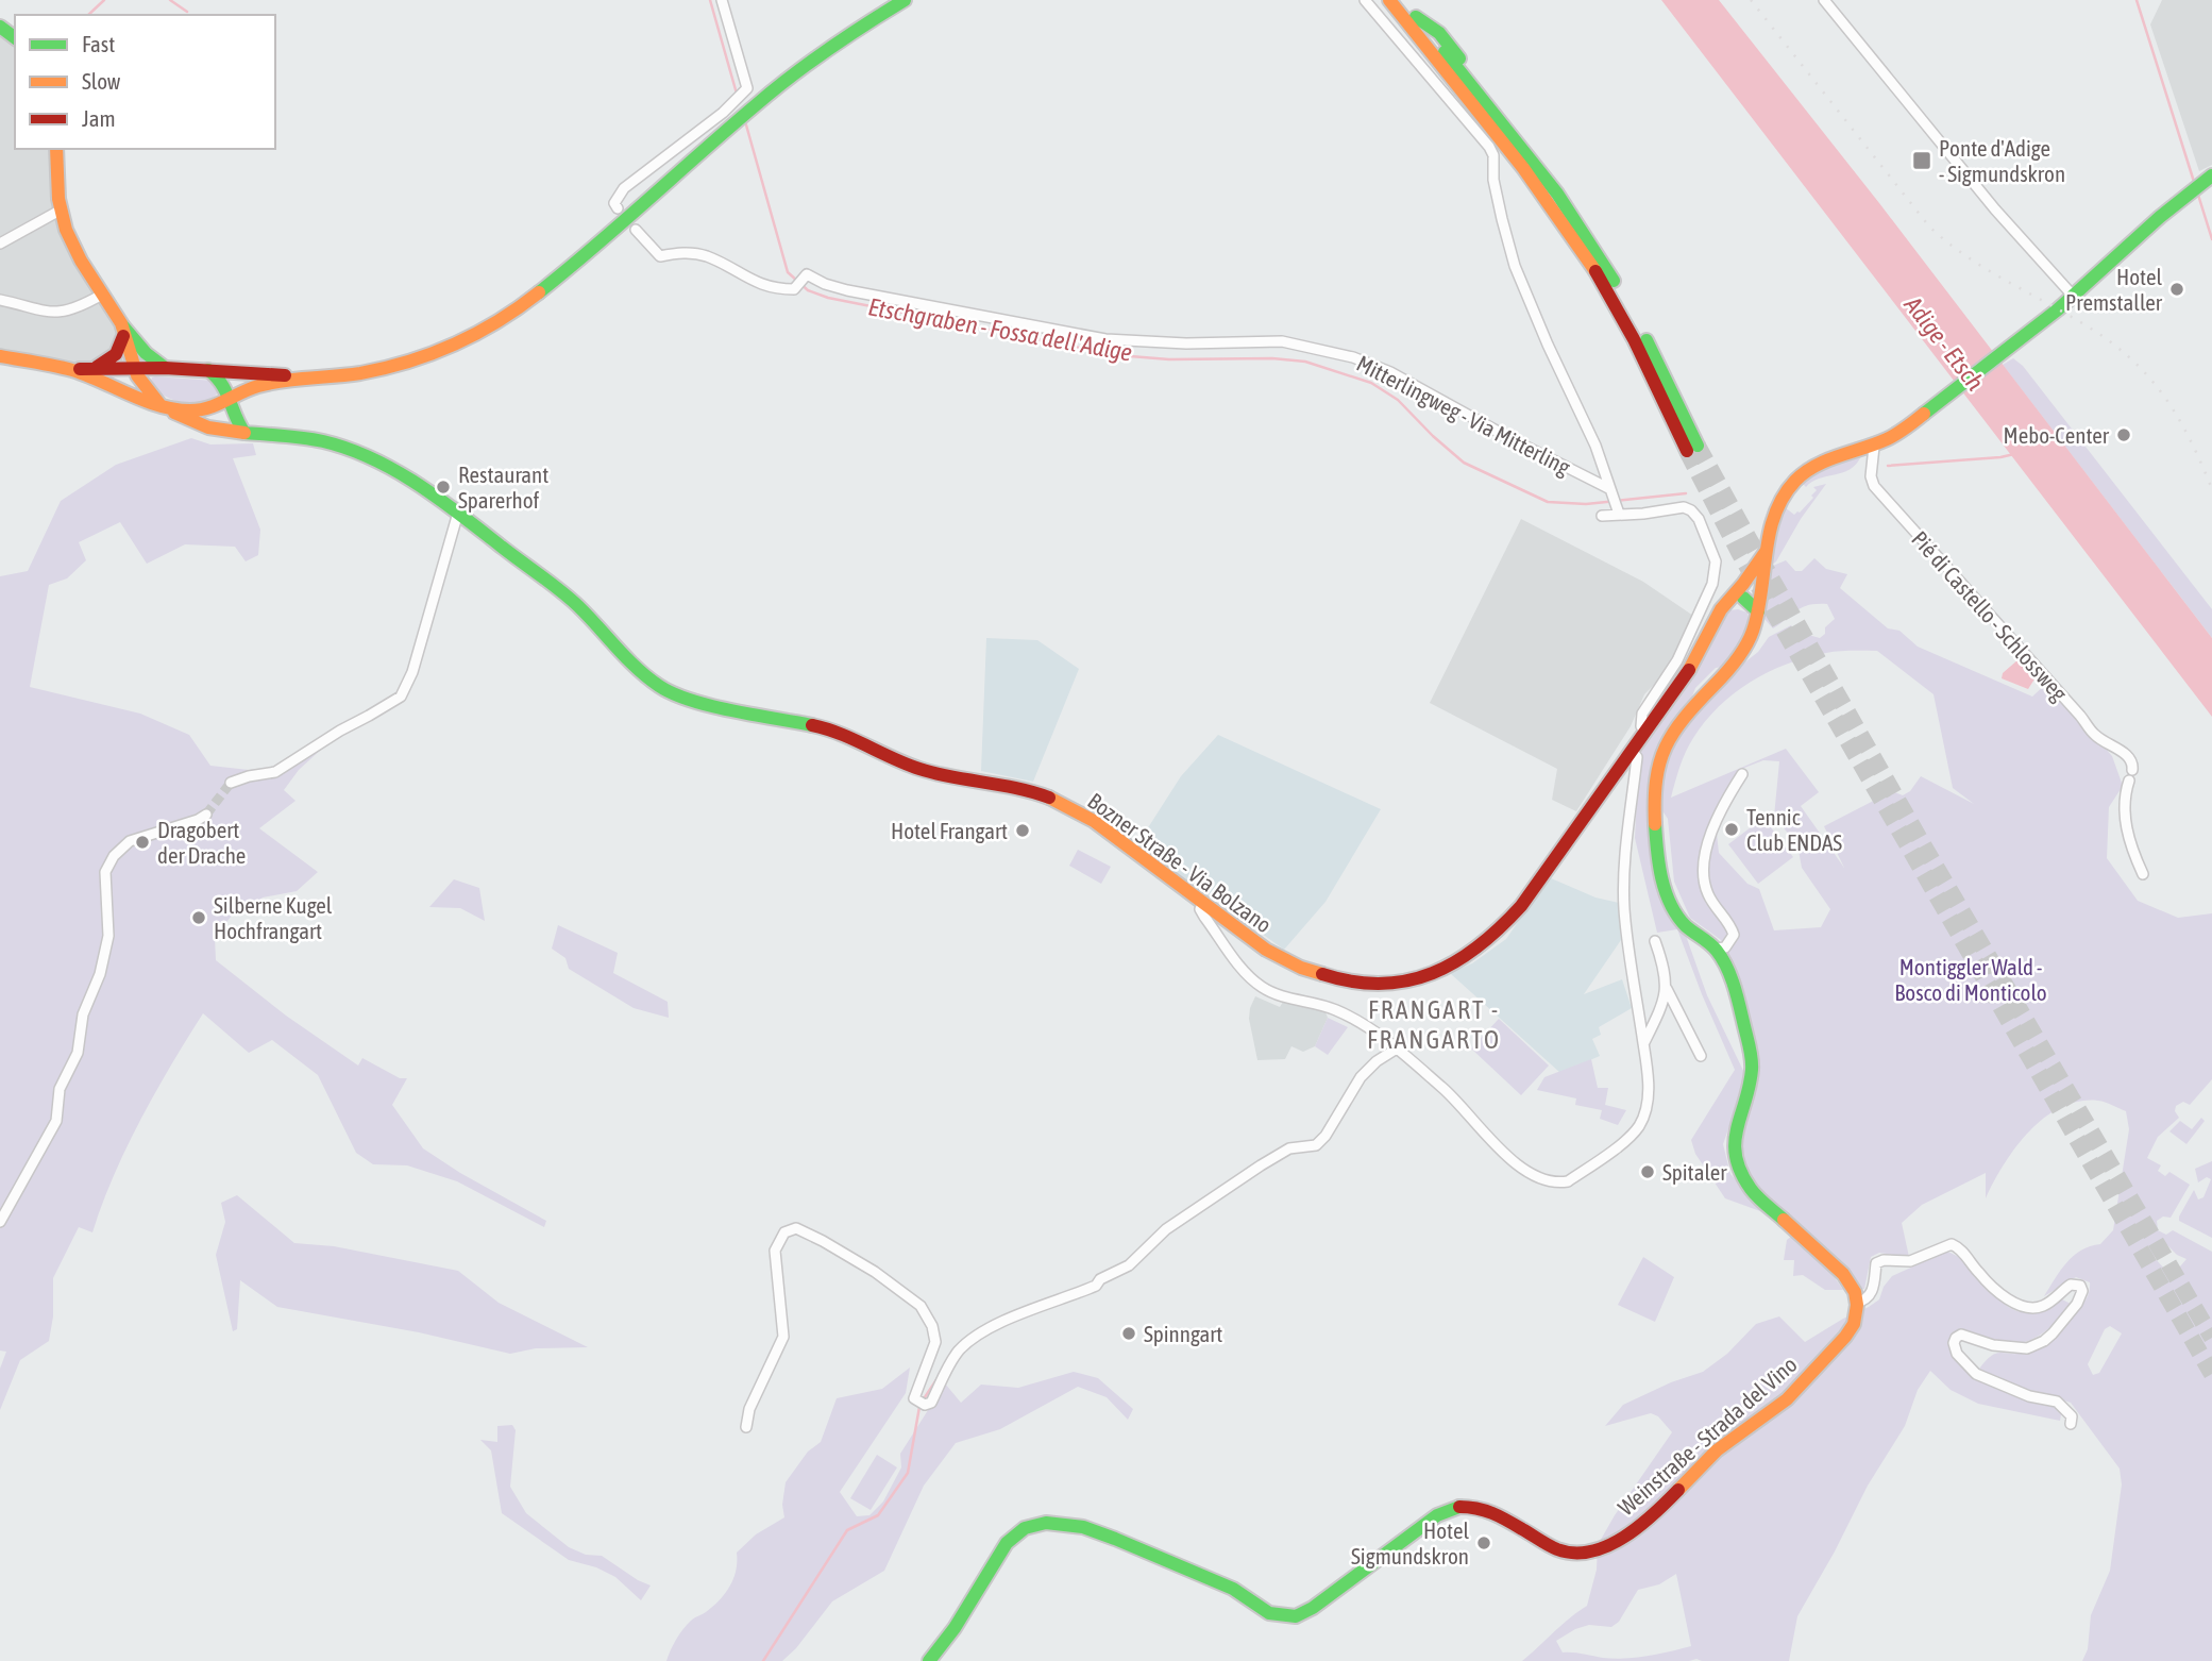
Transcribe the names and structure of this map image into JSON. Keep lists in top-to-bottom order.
{
  "streets": {
    "main road": ["Bozner Straße - Via Bolzano", "Weinstraße - Strada del Vino"],
    "street": ["Mitterlingweg - Via Mitterling", "Pié di Castello - Schlossweg"]
  },
  "districts": ["FRANGART - FRANGARTO"],
  "water": ["Etschgraben - Fossa dell'Adige", "Adige - Etsch"],
  "parks": ["Montiggler Wald - Bosco di Monticolo"],
  "places": {
    "transit": ["Ponte d'Adige - Sigmundskron"],
    "other": [
      "Hotel Premstaller",
      "Mebo-Center",
      "Restaurant Sparerhof",
      "Tennic Club ENDAS",
      "Hotel Frangart",
      "Dragobert der Drache",
      "Silberne Kugel Hochfrangart",
      "Spitaler",
      "Spinngart",
      "Hotel Sigmundskron"
    ]
  },
  "legend": ["Fast", "Slow", "Jam"]
}
